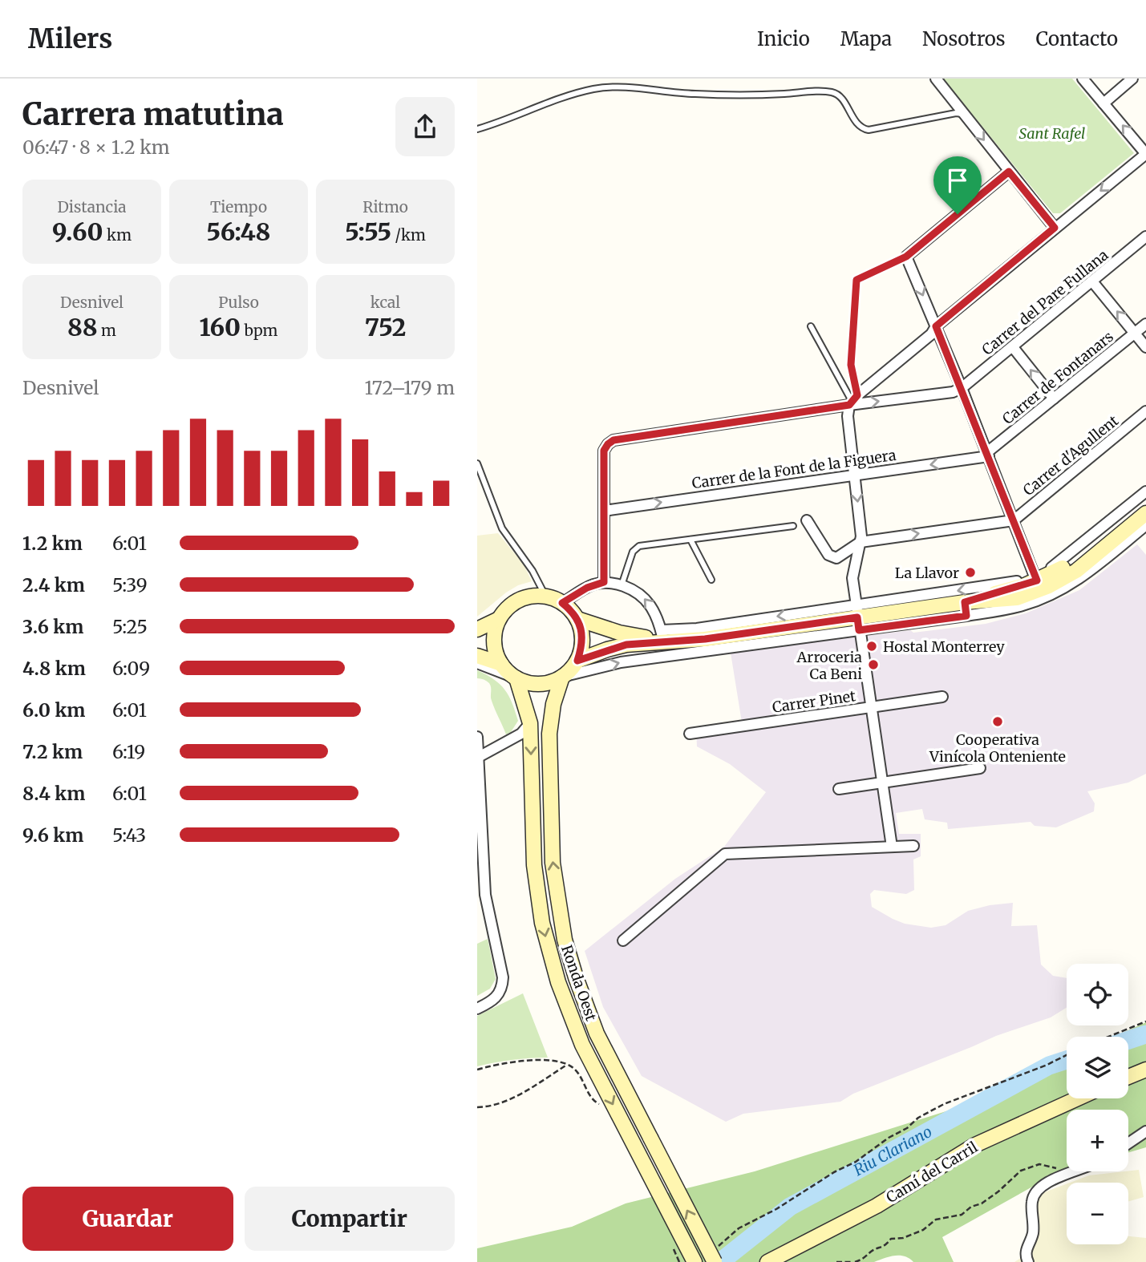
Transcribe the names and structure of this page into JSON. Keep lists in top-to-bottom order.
{
  "streets": {
    "main road": ["Ronda Oest", "Camí del Carril"],
    "street": [
      "Carrer del Pare Fullana",
      "Carrer de Fontanars",
      "Carrer d'Agullent",
      "Carrer de la Font de la Figuera",
      "Carrer Pinet"
    ]
  },
  "crossings": [
    ["Carrer de Fontanars", "Carrer de la Font de la Figuera"]
  ],
  "water": ["Riu Clariano"],
  "parks": ["Sant Rafel"],
  "places": [
    "La Llavor",
    "Hostal Monterrey",
    "Arroceria Ca Beni",
    "Cooperativa Vinícola Onteniente"
  ],
  "page": {
    "header": "Milers",
    "nav": [
      "Inicio",
      "Mapa",
      "Nosotros",
      "Contacto"
    ],
    "heading": ["Carrera matutina", "06:47 · 8 × 1.2 km"],
    "stats": [
      ["Distancia", "9.60 km"],
      ["Tiempo", "56:48"],
      ["Ritmo", "5:55 /km"],
      ["Desnivel", "88 m"],
      ["Pulso", "160 bpm"],
      ["kcal", "752"]
    ],
    "chart": ["Desnivel", "172–179 m"],
    "list": [
      {
        "name": "1.2 km",
        "note": "6:01"
      },
      {
        "name": "2.4 km",
        "note": "5:39"
      },
      {
        "name": "3.6 km",
        "note": "5:25"
      },
      {
        "name": "4.8 km",
        "note": "6:09"
      },
      {
        "name": "6.0 km",
        "note": "6:01"
      },
      {
        "name": "7.2 km",
        "note": "6:19"
      },
      {
        "name": "8.4 km",
        "note": "6:01"
      },
      {
        "name": "9.6 km",
        "note": "5:43"
      }
    ],
    "map_buttons": ["+", "−"],
    "buttons": ["Guardar", "Compartir"]
  }
}
